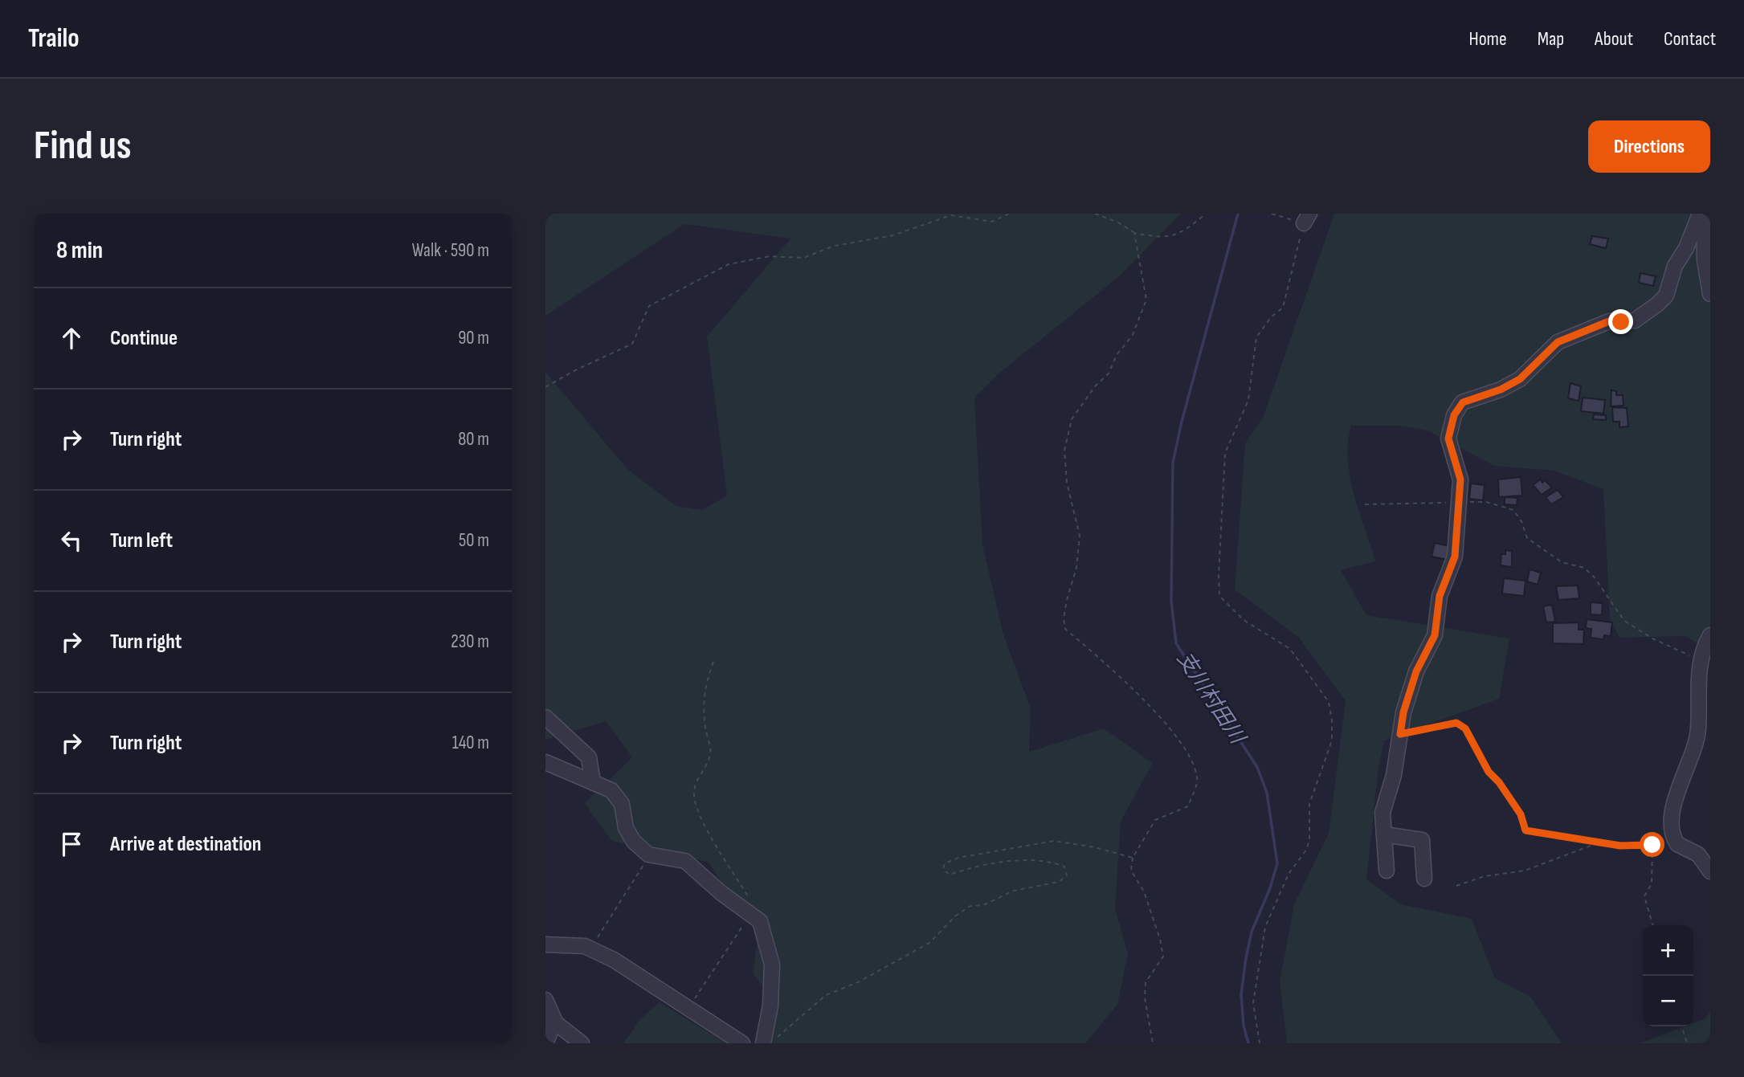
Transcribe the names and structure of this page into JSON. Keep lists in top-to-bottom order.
{
  "water": ["支川村田川"],
  "page": {
    "header": "Trailo",
    "nav": [
      "Home",
      "Map",
      "About",
      "Contact"
    ],
    "buttons": "Directions",
    "title": "Find us",
    "heading": ["8 min", "Walk · 590 m"],
    "list": [
      ["Continue", "90 m"],
      ["Turn right", "80 m"],
      ["Turn left", "50 m"],
      ["Turn right", "230 m"],
      ["Turn right", "140 m"],
      "Arrive at destination"
    ],
    "map_buttons": ["+", "−"]
  }
}
